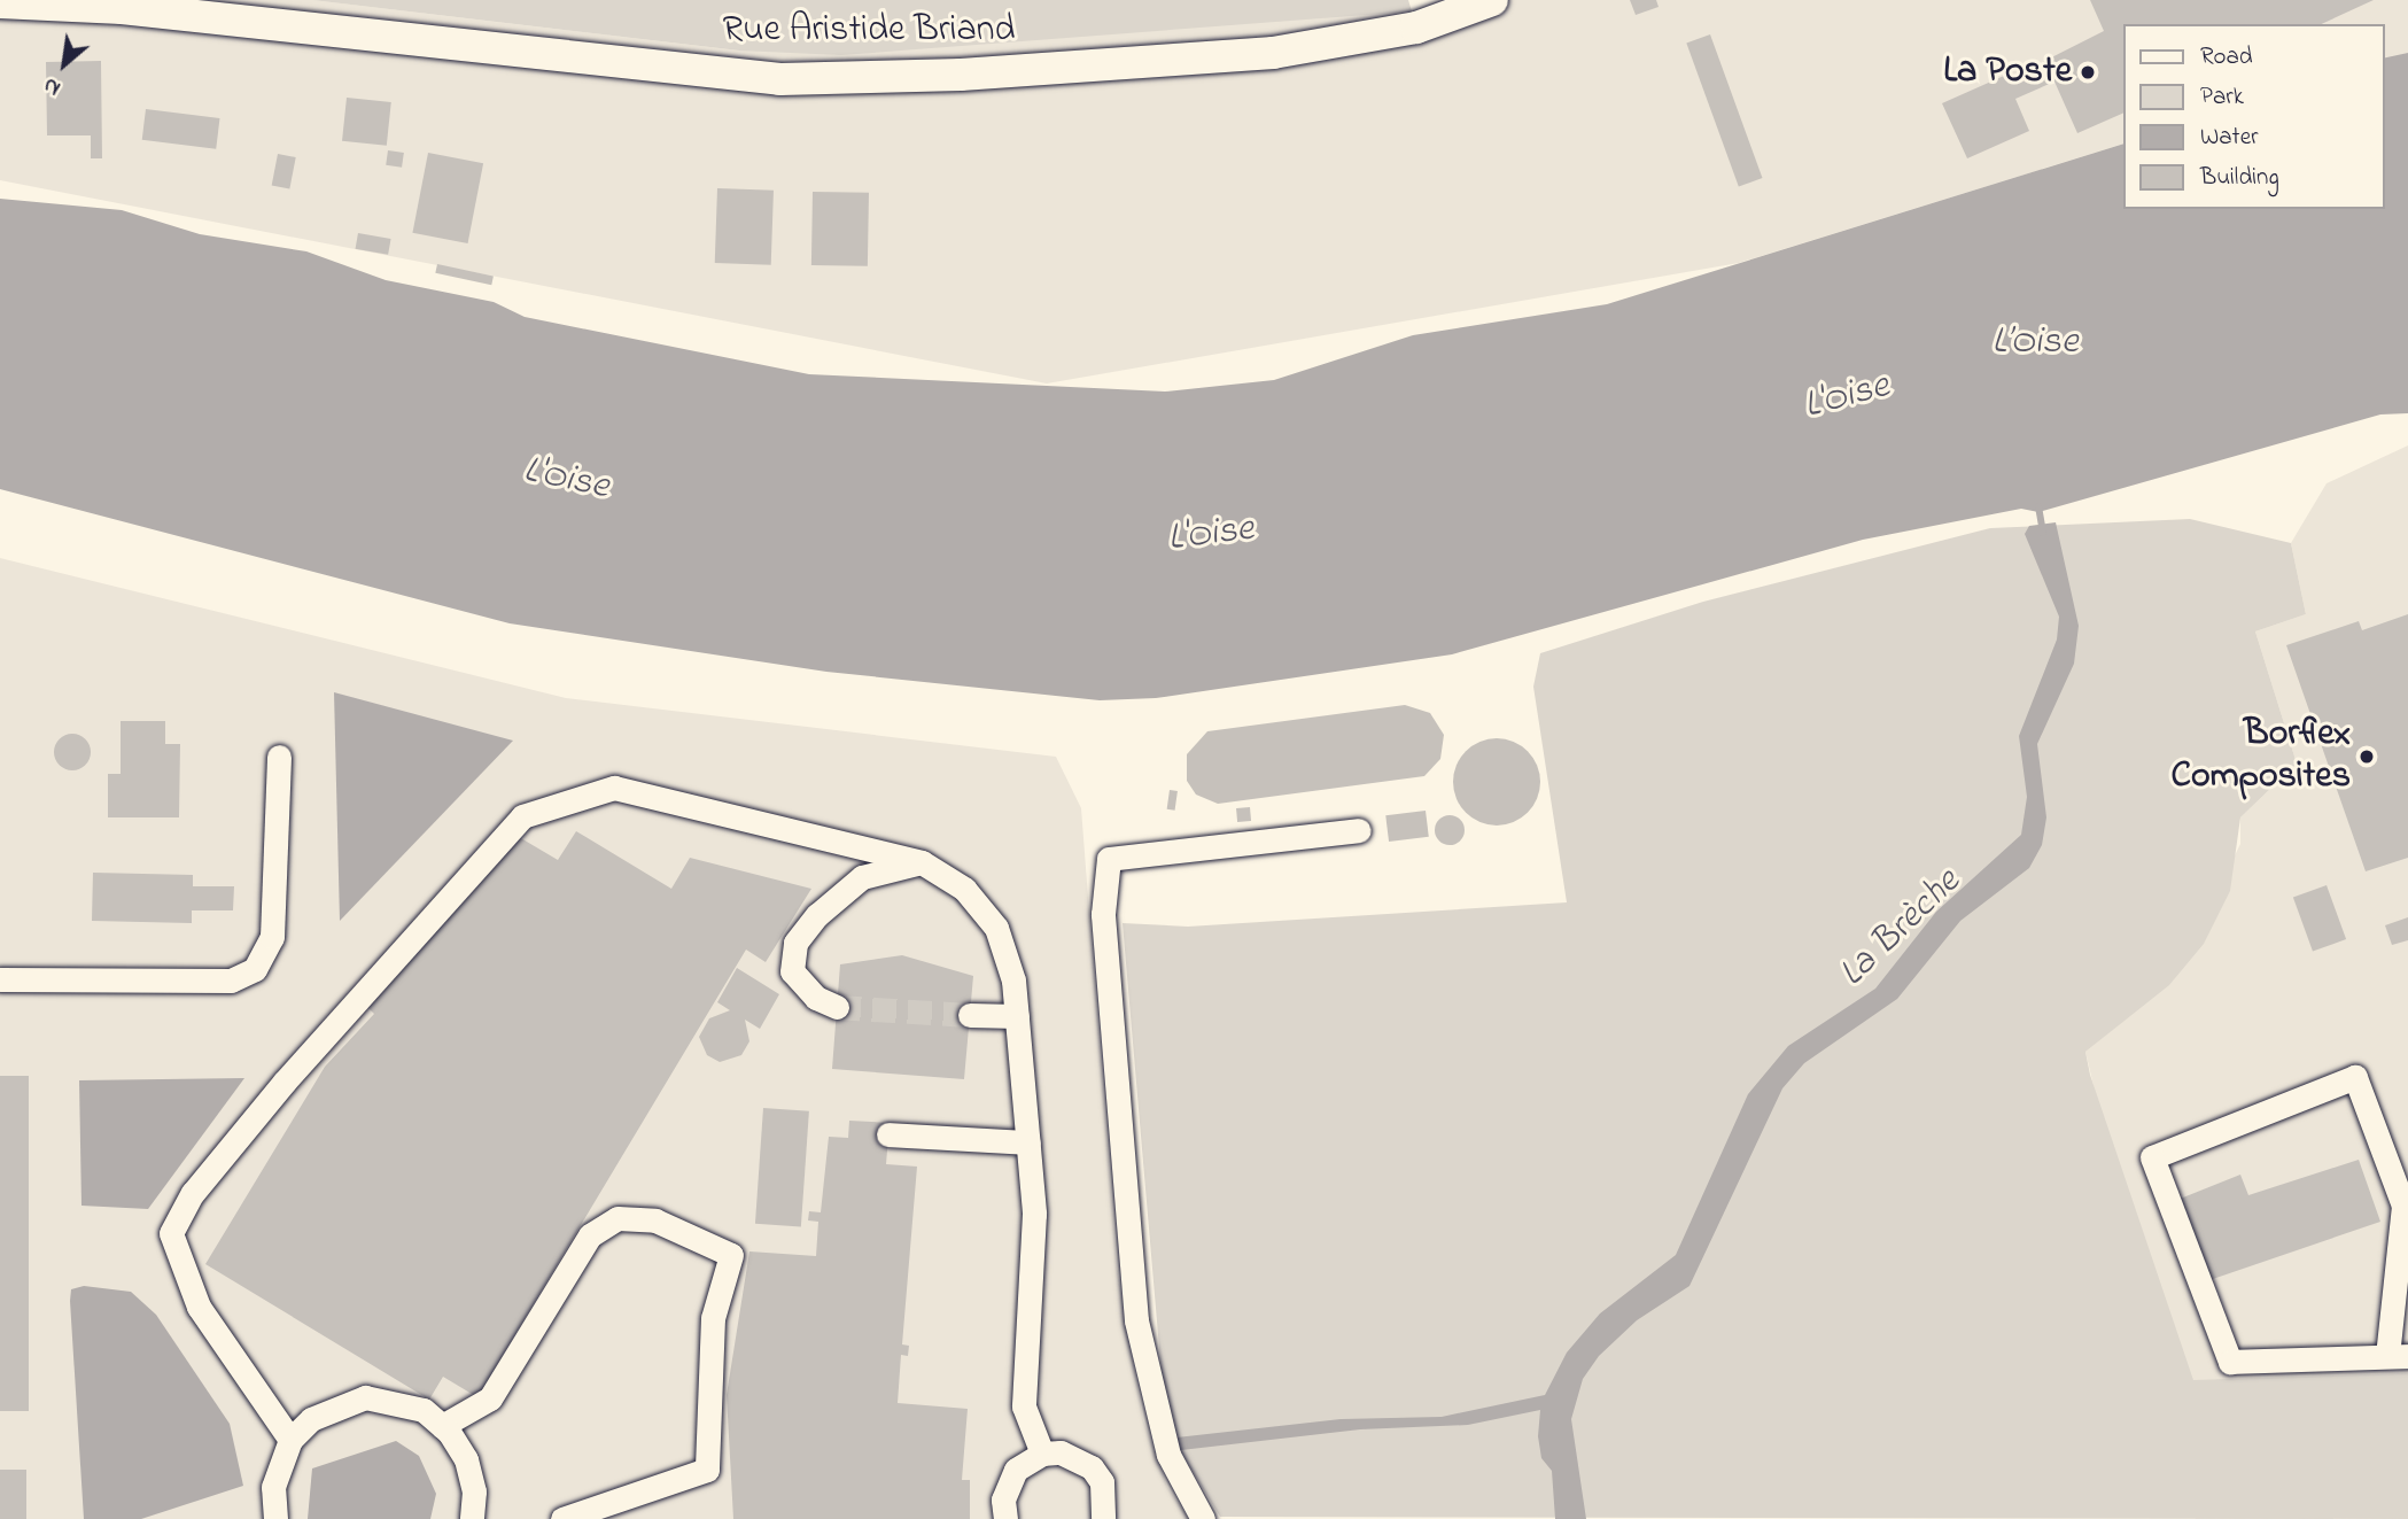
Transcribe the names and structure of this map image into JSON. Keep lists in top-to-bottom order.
{
  "streets": {
    "main road": ["Rue Aristide Briand"]
  },
  "water": ["L’Oise", "L'Oise", "La Brèche"],
  "places": ["La Poste", "Borflex Composites"],
  "legend": [
    "Road",
    "Park",
    "Water",
    "Building"
  ],
  "north": "bottom left"
}
